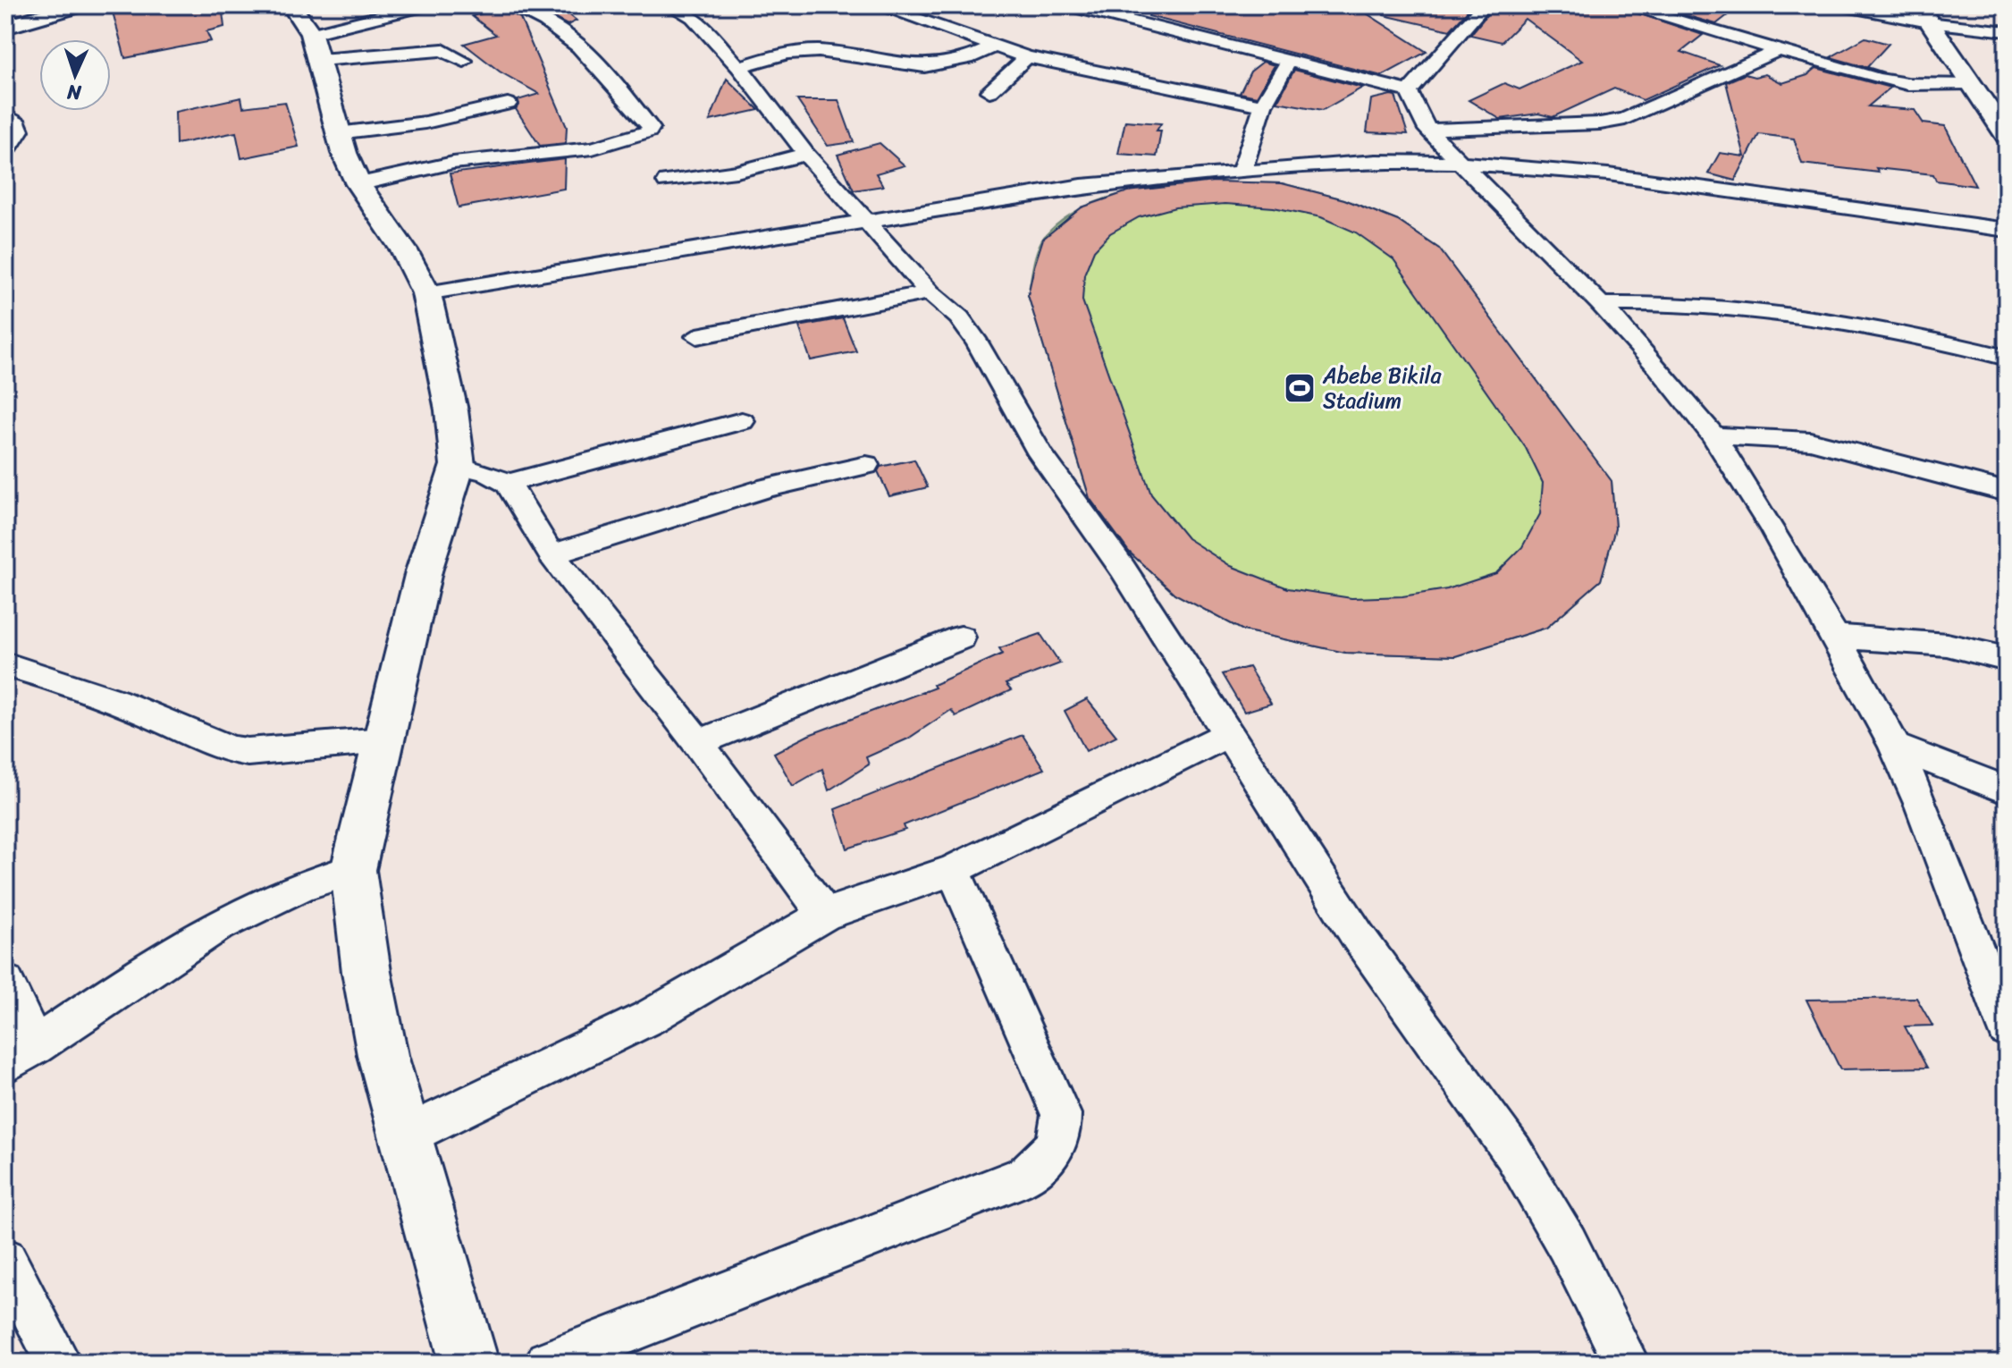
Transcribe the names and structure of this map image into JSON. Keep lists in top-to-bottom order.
{
  "places": {
    "sports": ["Abebe Bikila Stadium"]
  },
  "north": "bottom"
}
